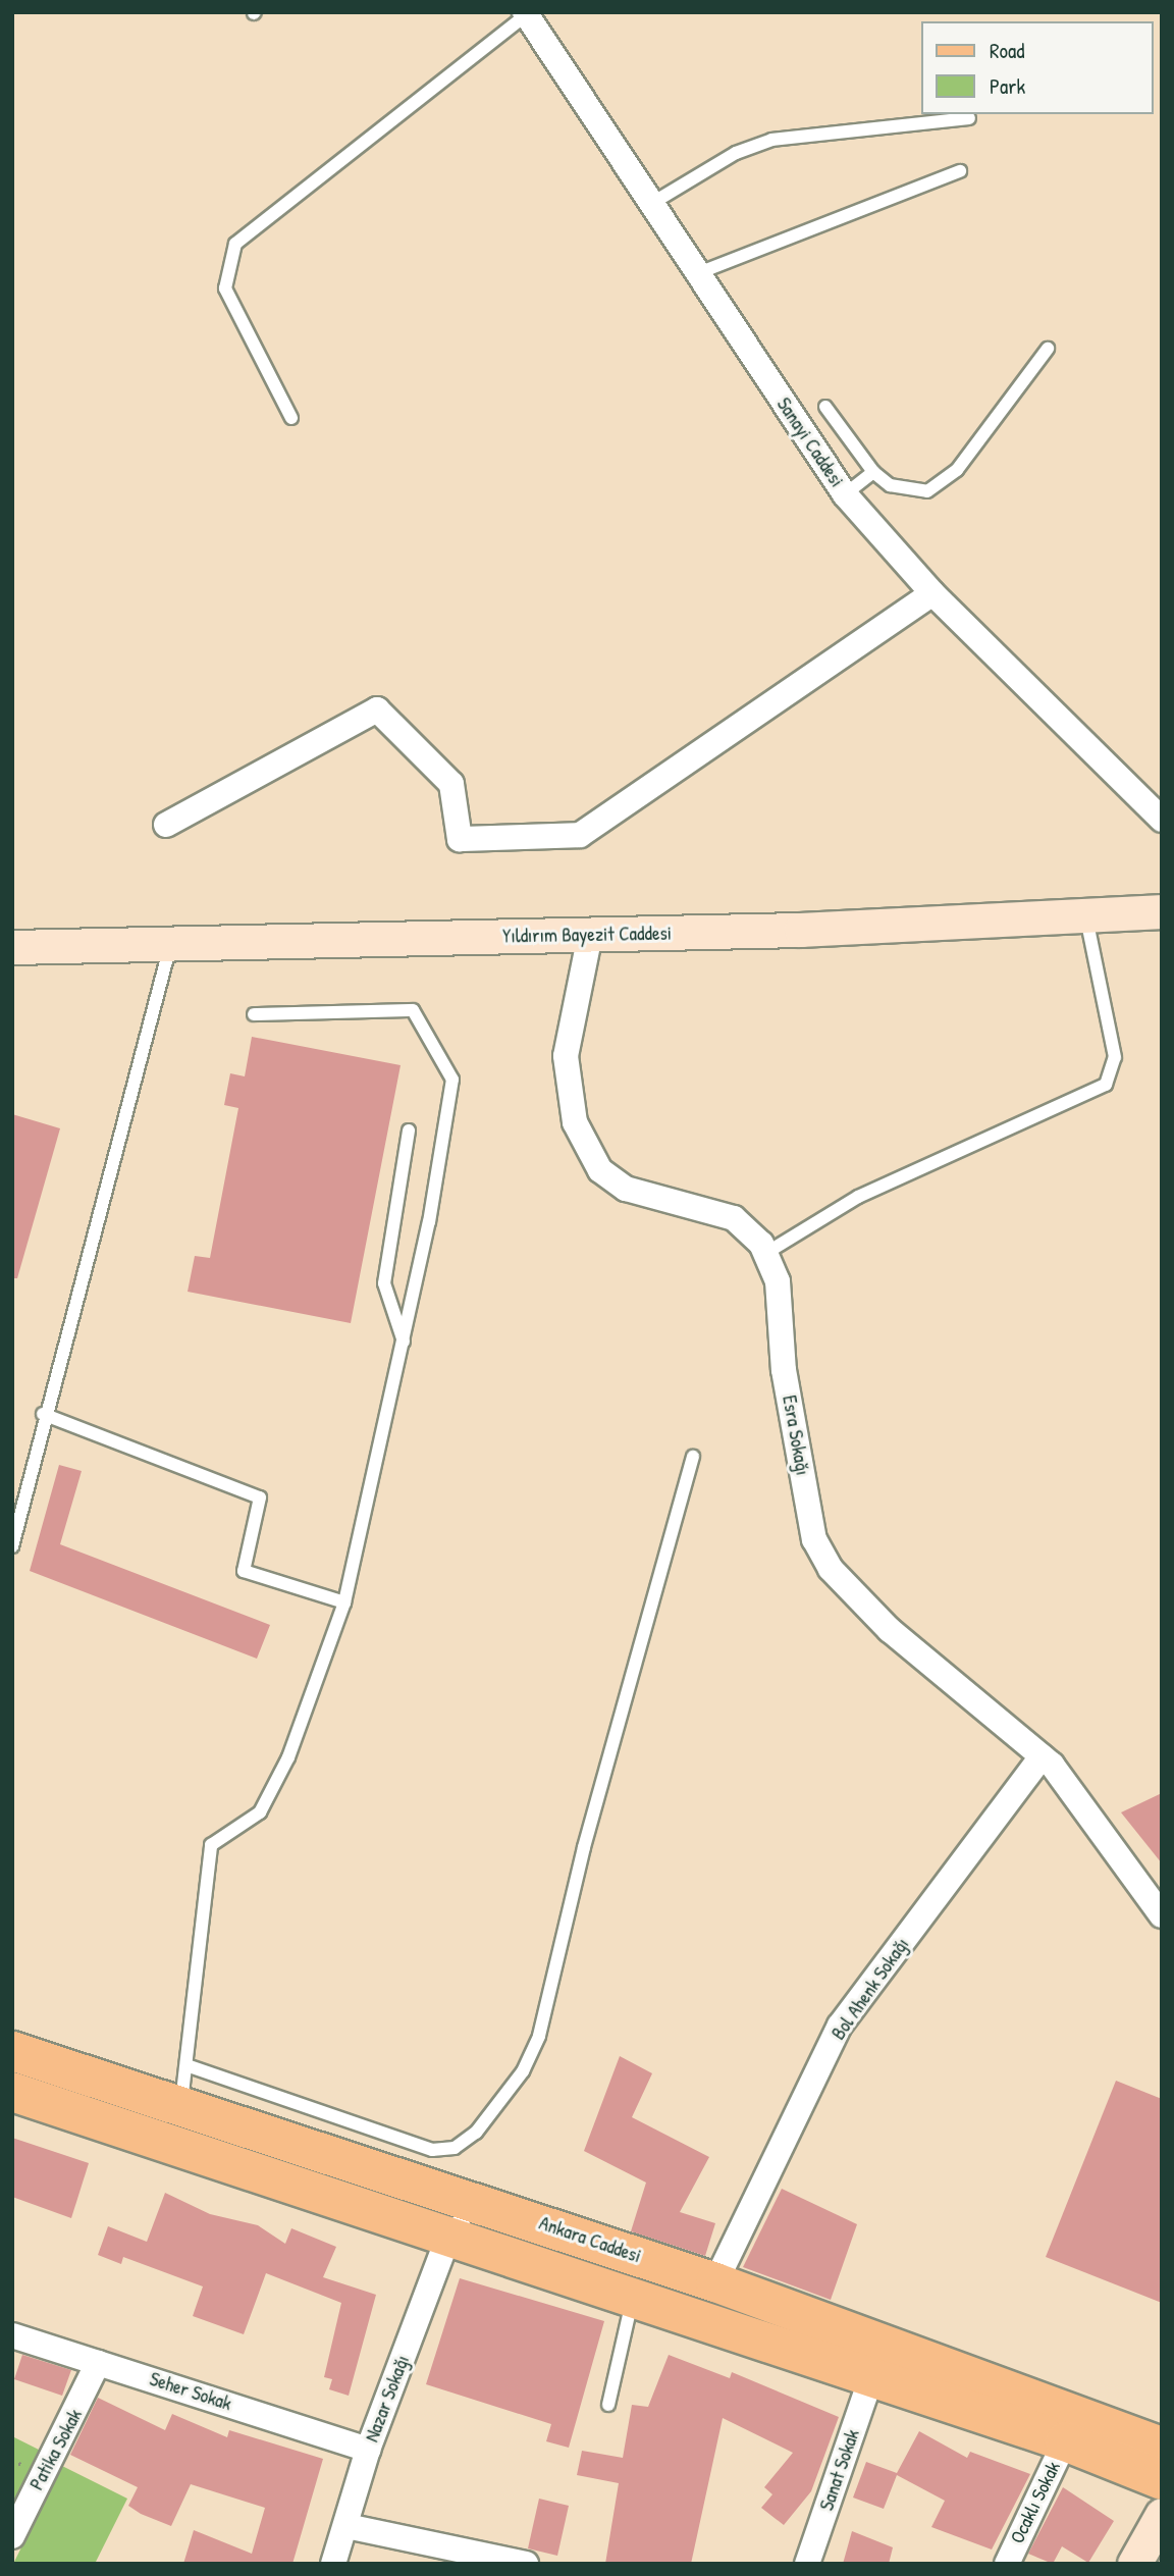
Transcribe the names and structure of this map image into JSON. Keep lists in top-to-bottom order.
{
  "streets": {
    "main road": ["Ankara Caddesi"],
    "street": [
      "Sanayi Caddesi",
      "Yıldırım Bayezit Caddesi",
      "Esra Sokağı",
      "Bol Ahenk Sokağı",
      "Seher Sokak",
      "Nazar Sokağı",
      "Patika Sokak",
      "Sanat Sokak",
      "Ocaklı Sokak"
    ]
  },
  "crossings": [
    ["Yıldırım Bayezit Caddesi", "Esra Sokağı"],
    ["Esra Sokağı", "Bol Ahenk Sokağı"],
    ["Bol Ahenk Sokağı", "Ankara Caddesi"],
    ["Seher Sokak", "Nazar Sokağı"],
    ["Seher Sokak", "Patika Sokak"]
  ],
  "legend": ["Road", "Park"]
}
